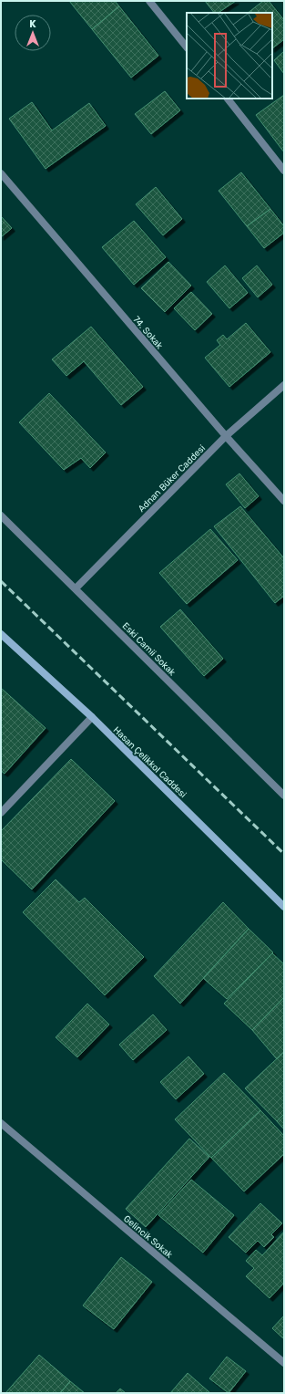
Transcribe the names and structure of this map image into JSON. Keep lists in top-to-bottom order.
{
  "streets": {
    "main road": ["Hasan Çelikkol Caddesi"],
    "street": [
      "74. Sokak",
      "Adnan Büker Caddesi",
      "Eski Camii Sokak",
      "Gelincik Sokak"
    ]
  },
  "crossings": [
    ["74. Sokak", "Adnan Büker Caddesi"],
    ["Adnan Büker Caddesi", "Eski Camii Sokak"]
  ],
  "north": "top"
}
